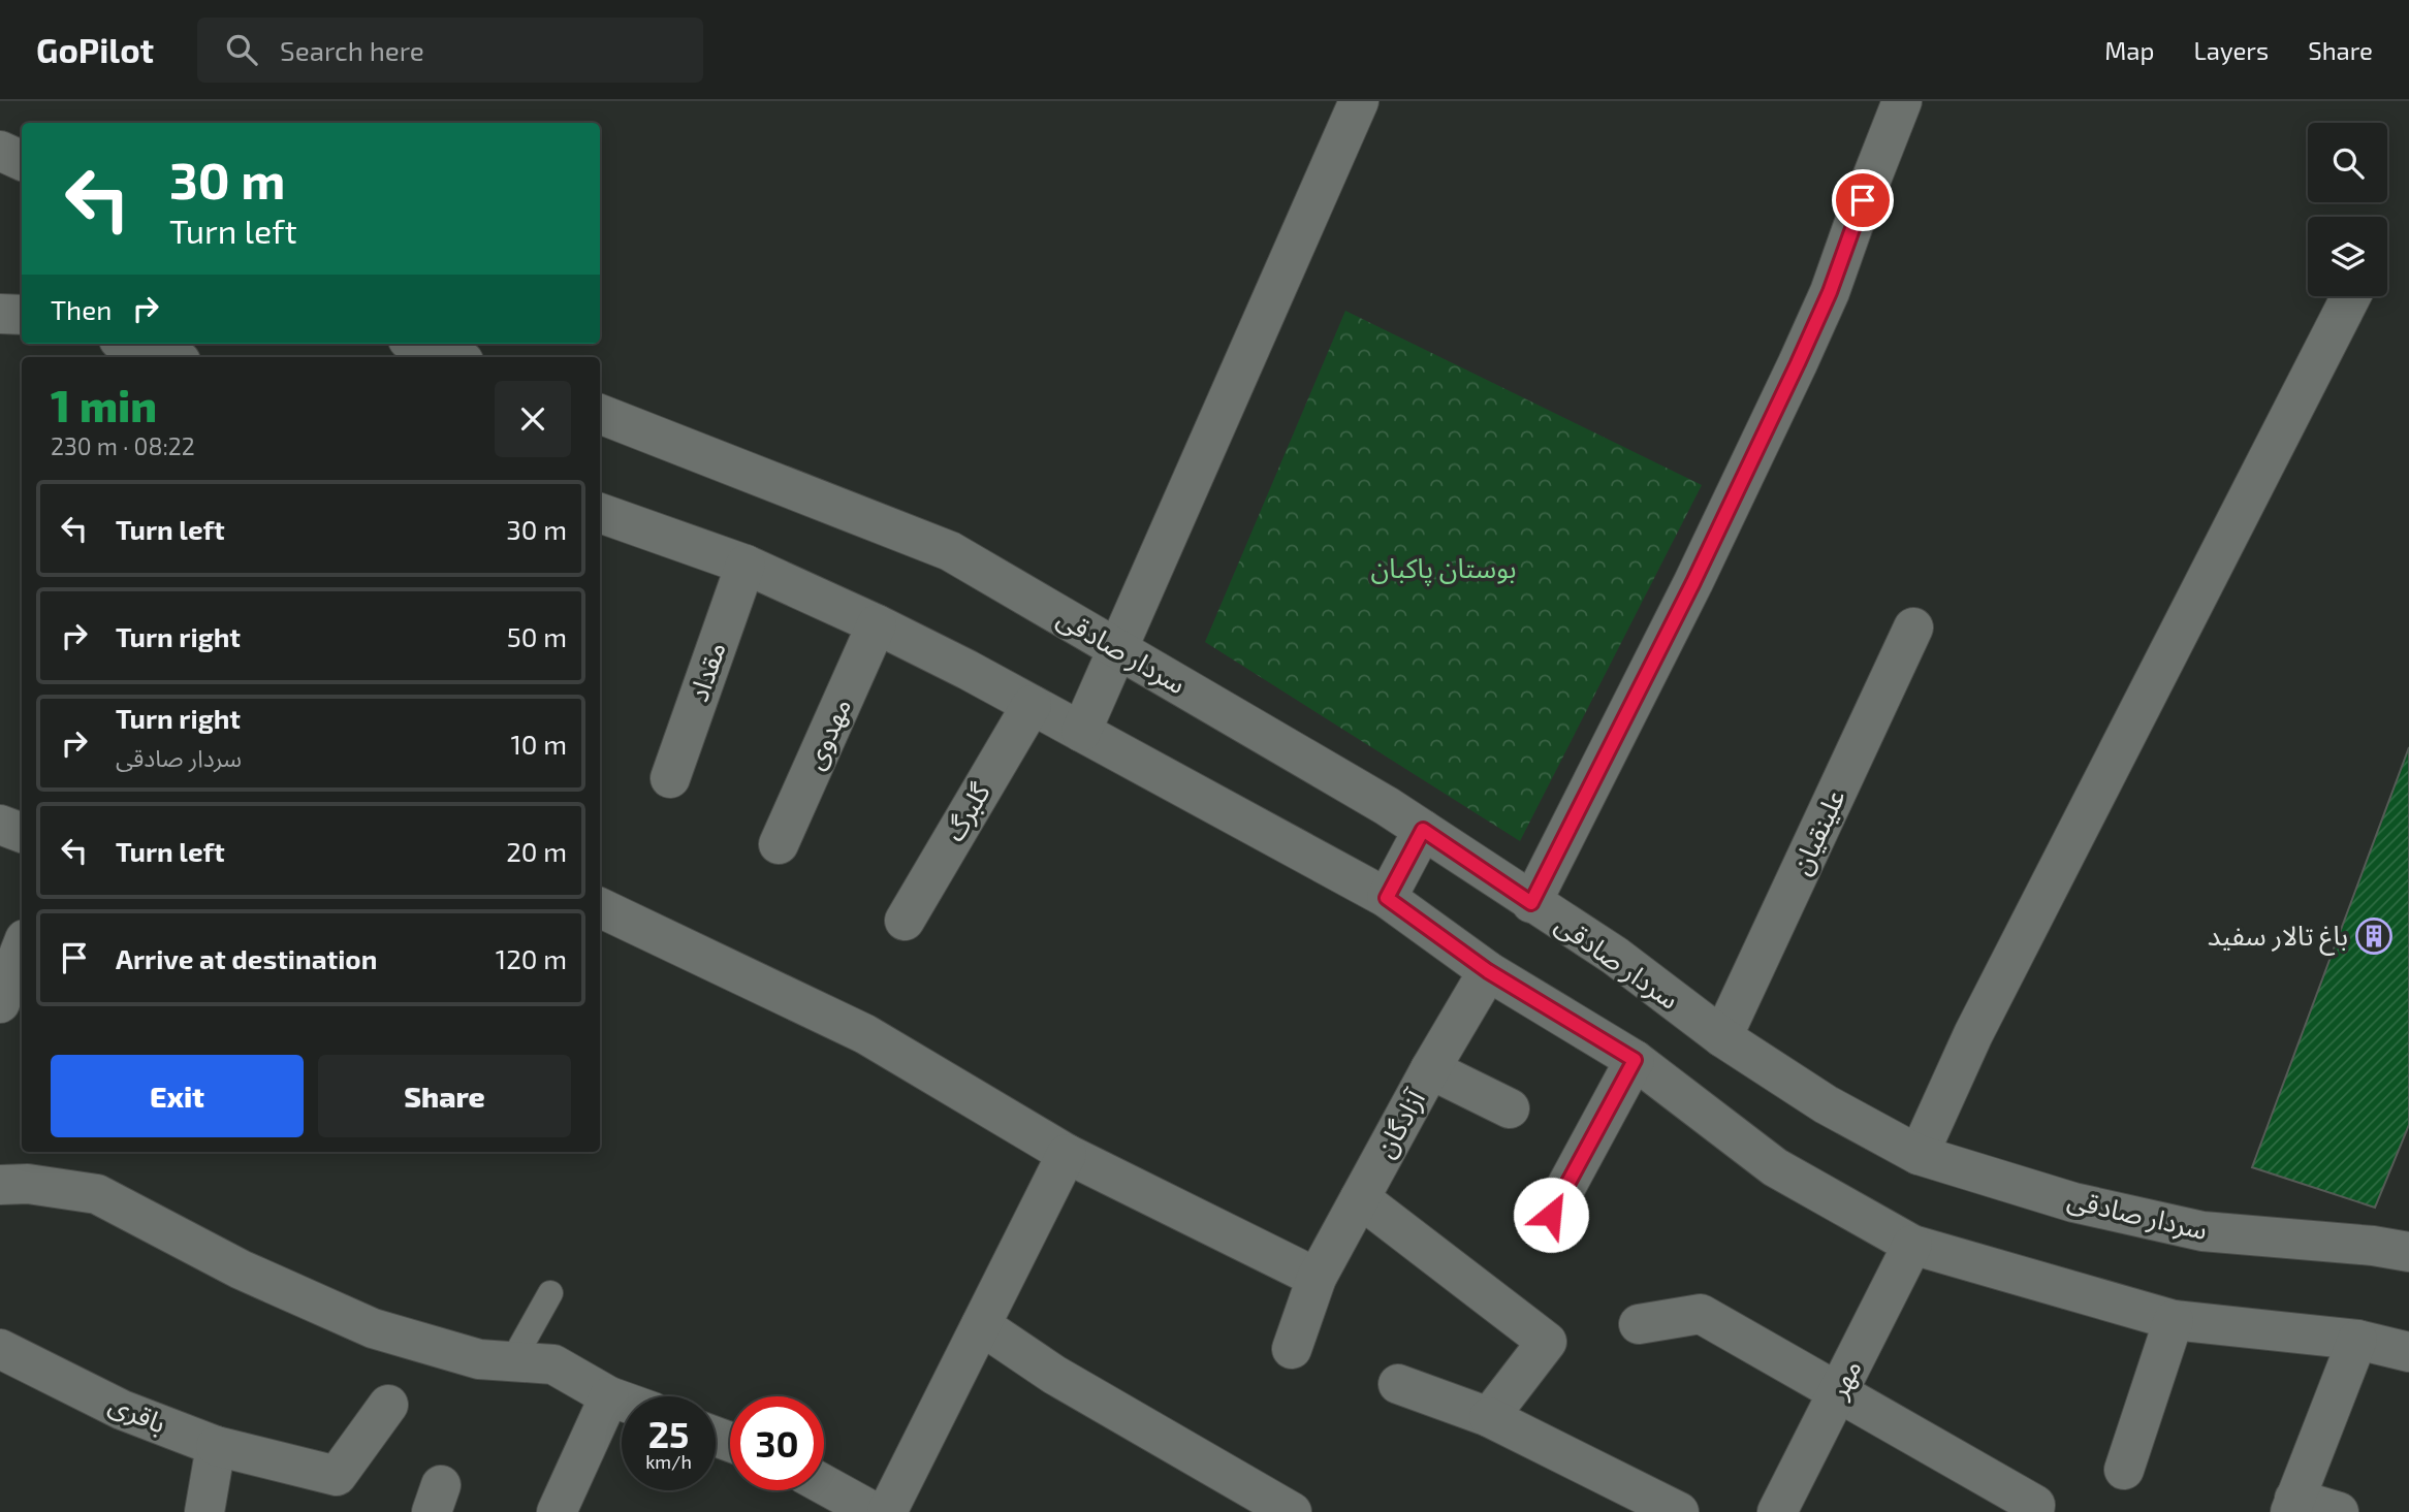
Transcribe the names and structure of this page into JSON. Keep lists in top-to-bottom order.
{
  "streets": {
    "street": [
      "سردار صادقی",
      "مقداد",
      "مهدوی",
      "گلبرگ",
      "علینقیان",
      "آزادگان",
      "مهر",
      "باقری"
    ]
  },
  "crossings": [
    ["سردار صادقی", "علینقیان"]
  ],
  "parks": ["بوستان پاکبان"],
  "places": {
    "building": ["باغ تالار سفید"]
  },
  "page": {
    "header": "GoPilot",
    "search": "Search here",
    "nav": ["Map", "Layers", "Share"],
    "turn": ["30 m", "Turn left"],
    "then": "Then",
    "heading": ["1 min", "230 m · 08:22"],
    "list": [
      {
        "name": "Turn left",
        "value": "30 m"
      },
      {
        "name": "Turn right",
        "value": "50 m"
      },
      {
        "name": "Turn right",
        "note": "سردار صادقی",
        "value": "10 m"
      },
      {
        "name": "Turn left",
        "value": "20 m"
      },
      {
        "name": "Arrive at destination",
        "value": "120 m"
      }
    ],
    "buttons": ["Exit", "Share"],
    "speed": "25 km/h",
    "limit": "30"
  }
}
